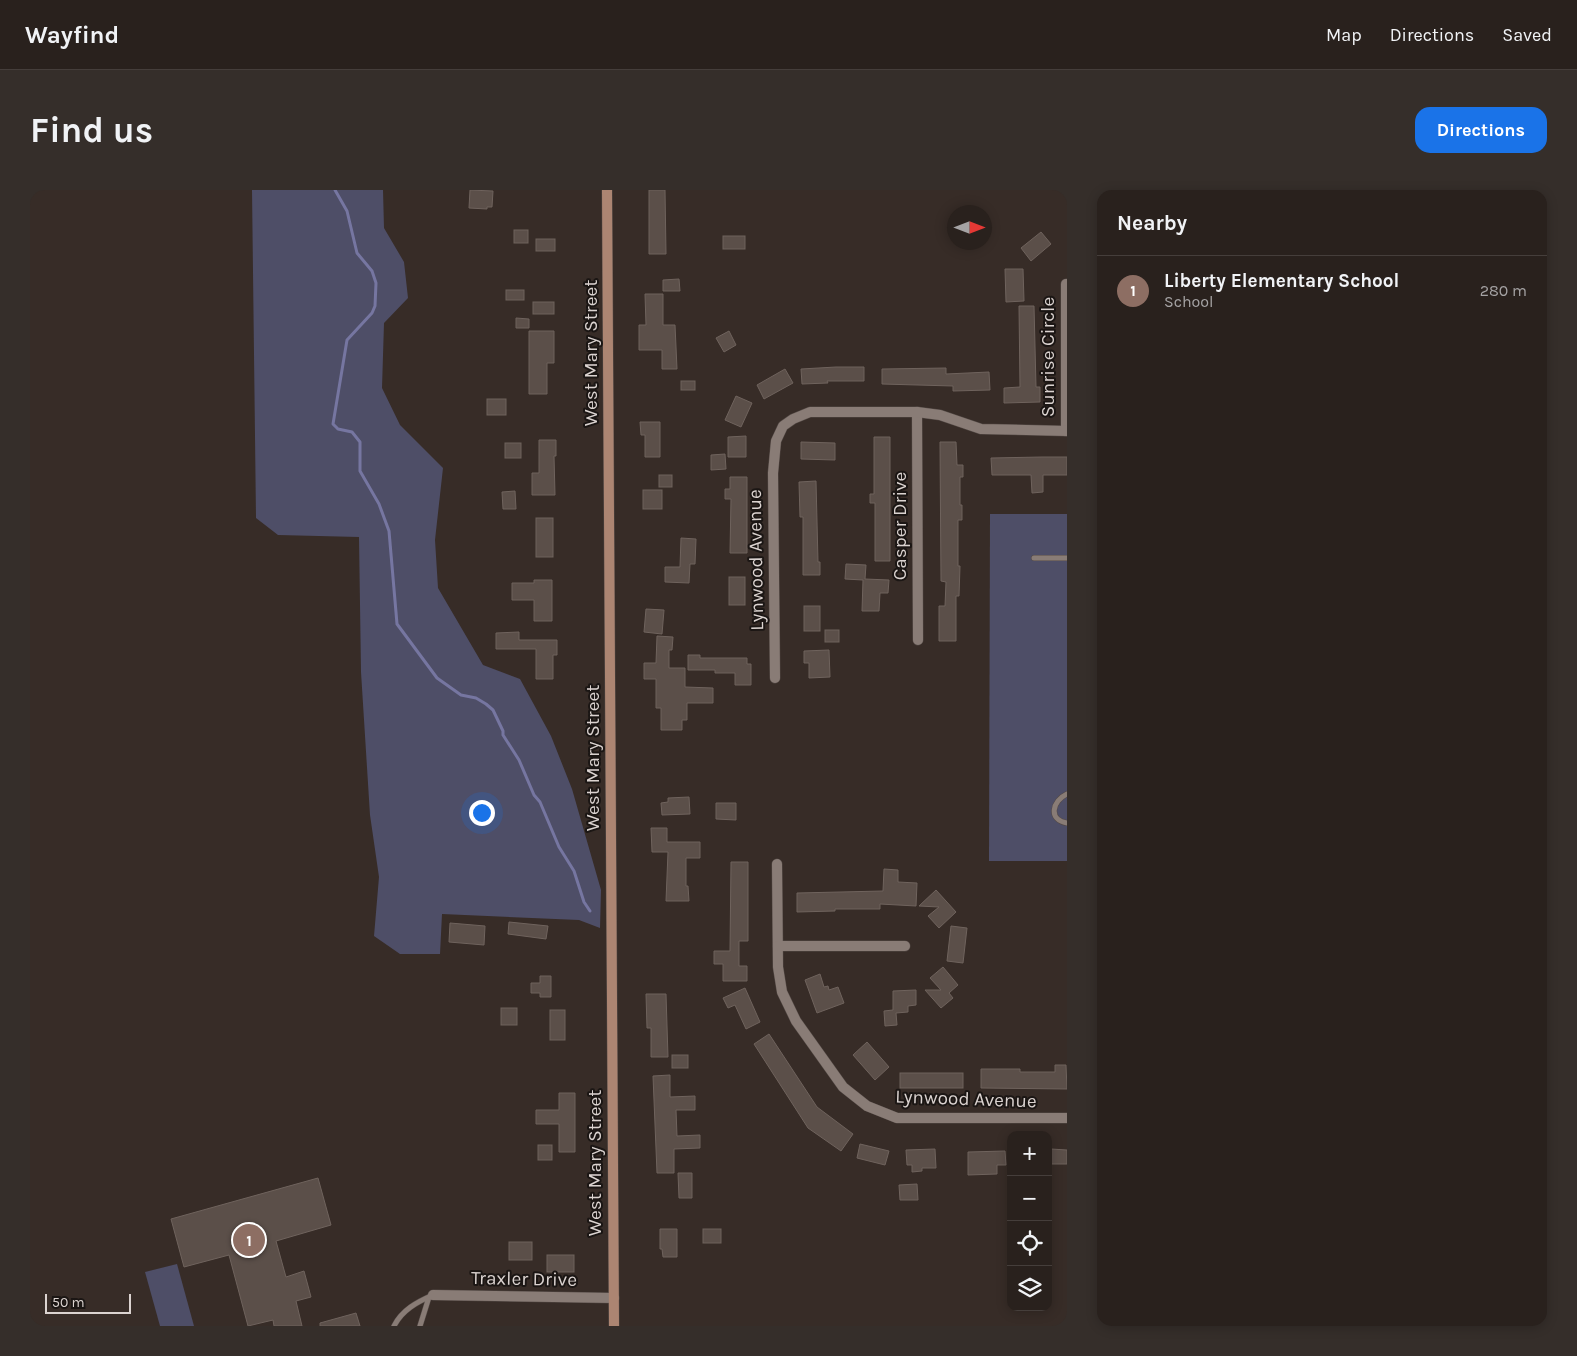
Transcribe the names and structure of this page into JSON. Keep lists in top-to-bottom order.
{
  "streets": {
    "main road": ["West Mary Street"],
    "street": [
      "Sunrise Circle",
      "Casper Drive",
      "Lynwood Avenue",
      "Traxler Drive"
    ]
  },
  "crossings": [
    ["West Mary Street", "Traxler Drive"],
    ["Casper Drive", "Lynwood Avenue"]
  ],
  "scale_bar": "50 m",
  "north": "right",
  "page": {
    "header": "Wayfind",
    "nav": ["Map", "Directions", "Saved"],
    "buttons": "Directions",
    "title": "Find us",
    "heading": "Nearby",
    "list": [
      {
        "mark": "1",
        "name": "Liberty Elementary School",
        "note": "School",
        "value": "280 m"
      }
    ],
    "map_buttons": ["+", "−"],
    "pins": "1",
    "scale": "50 m"
  }
}
